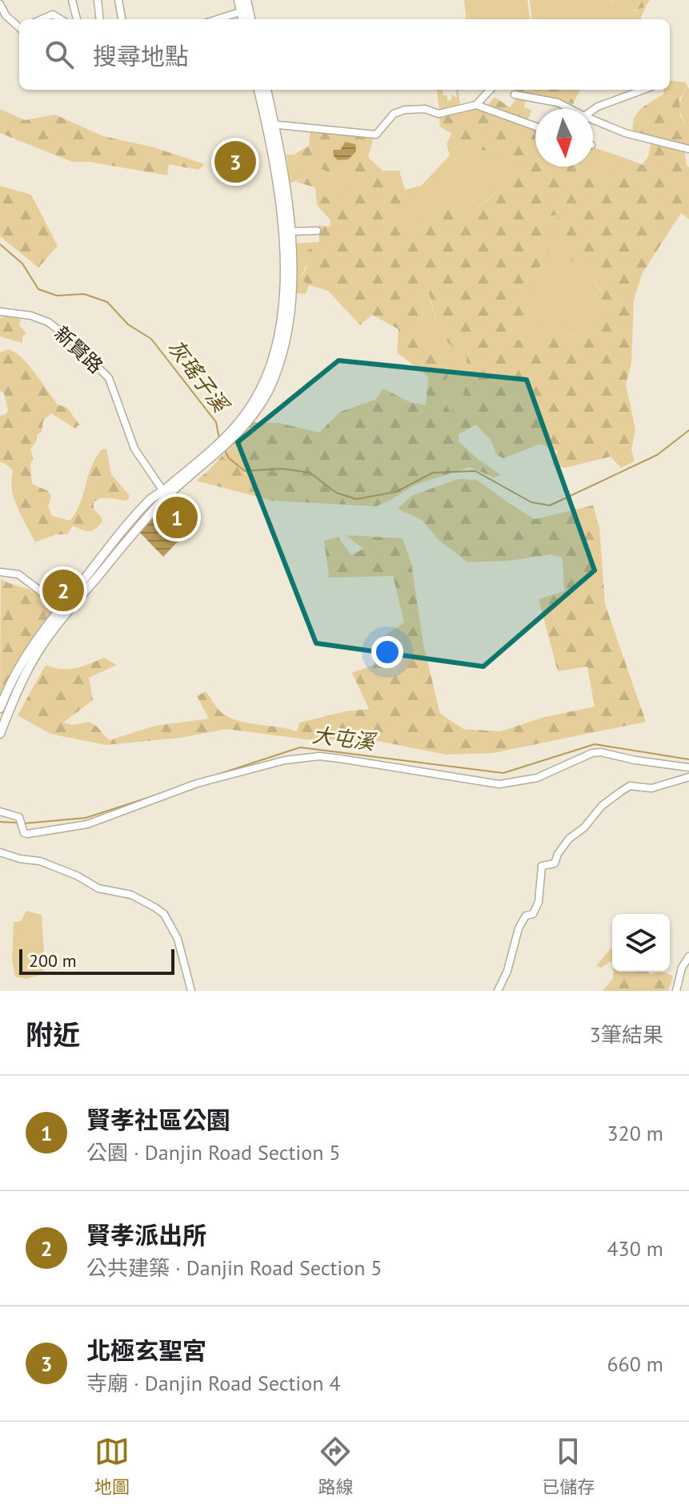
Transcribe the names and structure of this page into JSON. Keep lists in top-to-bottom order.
{
  "streets": {
    "street": ["新賢路"]
  },
  "water": ["灰瑤子溪", "大屯溪"],
  "scale_bar": "200 m",
  "north": "bottom",
  "page": {
    "search": "搜尋地點",
    "pins": ["3", "1", "2"],
    "scale": "200 m",
    "heading": ["附近", "3筆結果"],
    "list": [
      {
        "mark": "1",
        "name": "賢孝社區公園",
        "note": "公園 · Danjin Road Section 5",
        "value": "320 m"
      },
      {
        "mark": "2",
        "name": "賢孝派出所",
        "note": "公共建築 · Danjin Road Section 5",
        "value": "430 m"
      },
      {
        "mark": "3",
        "name": "北極玄聖宮",
        "note": "寺廟 · Danjin Road Section 4",
        "value": "660 m"
      }
    ],
    "nav": ["地圖", "路線", "已儲存"]
  }
}
